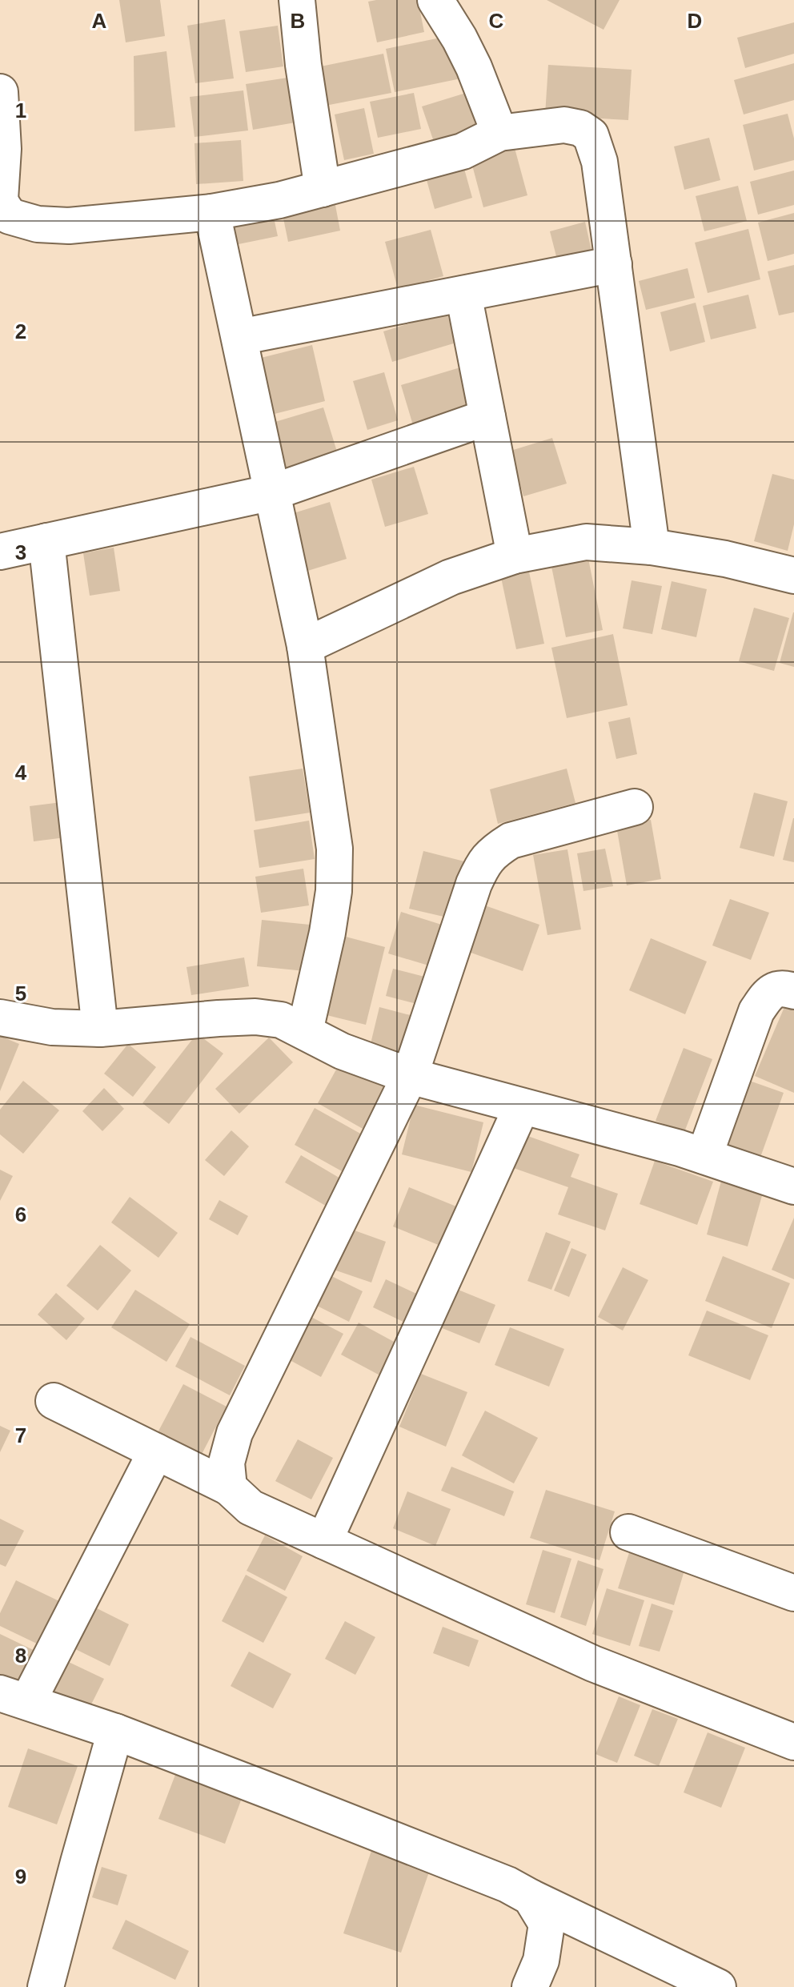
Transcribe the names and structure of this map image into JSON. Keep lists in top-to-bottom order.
{
  "grid": {
    "columns": [
      "A",
      "B",
      "C",
      "D"
    ],
    "rows": [
      "1",
      "2",
      "3",
      "4",
      "5",
      "6",
      "7",
      "8",
      "9"
    ]
  }
}
